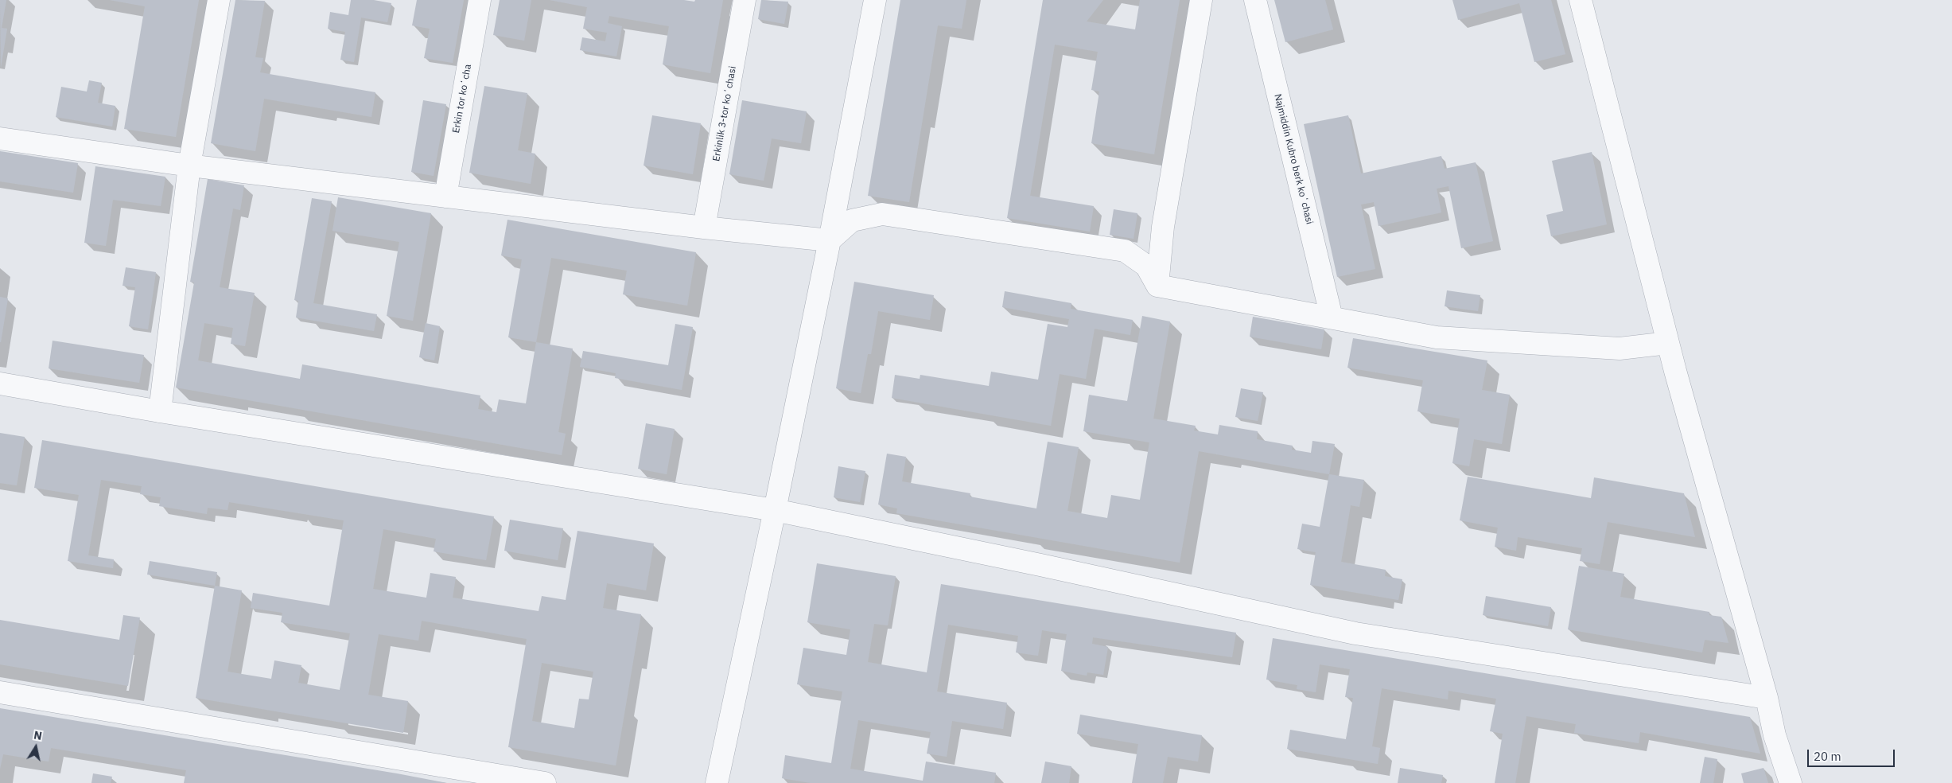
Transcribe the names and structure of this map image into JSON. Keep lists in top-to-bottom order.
{
  "streets": {
    "street": ["Erkin tor koʻcha", "Erkinlik 3-tor koʻchasi", "Najmiddin Kubro berk koʻchasi"]
  },
  "scale_bar": "20 m",
  "north": "top"
}
